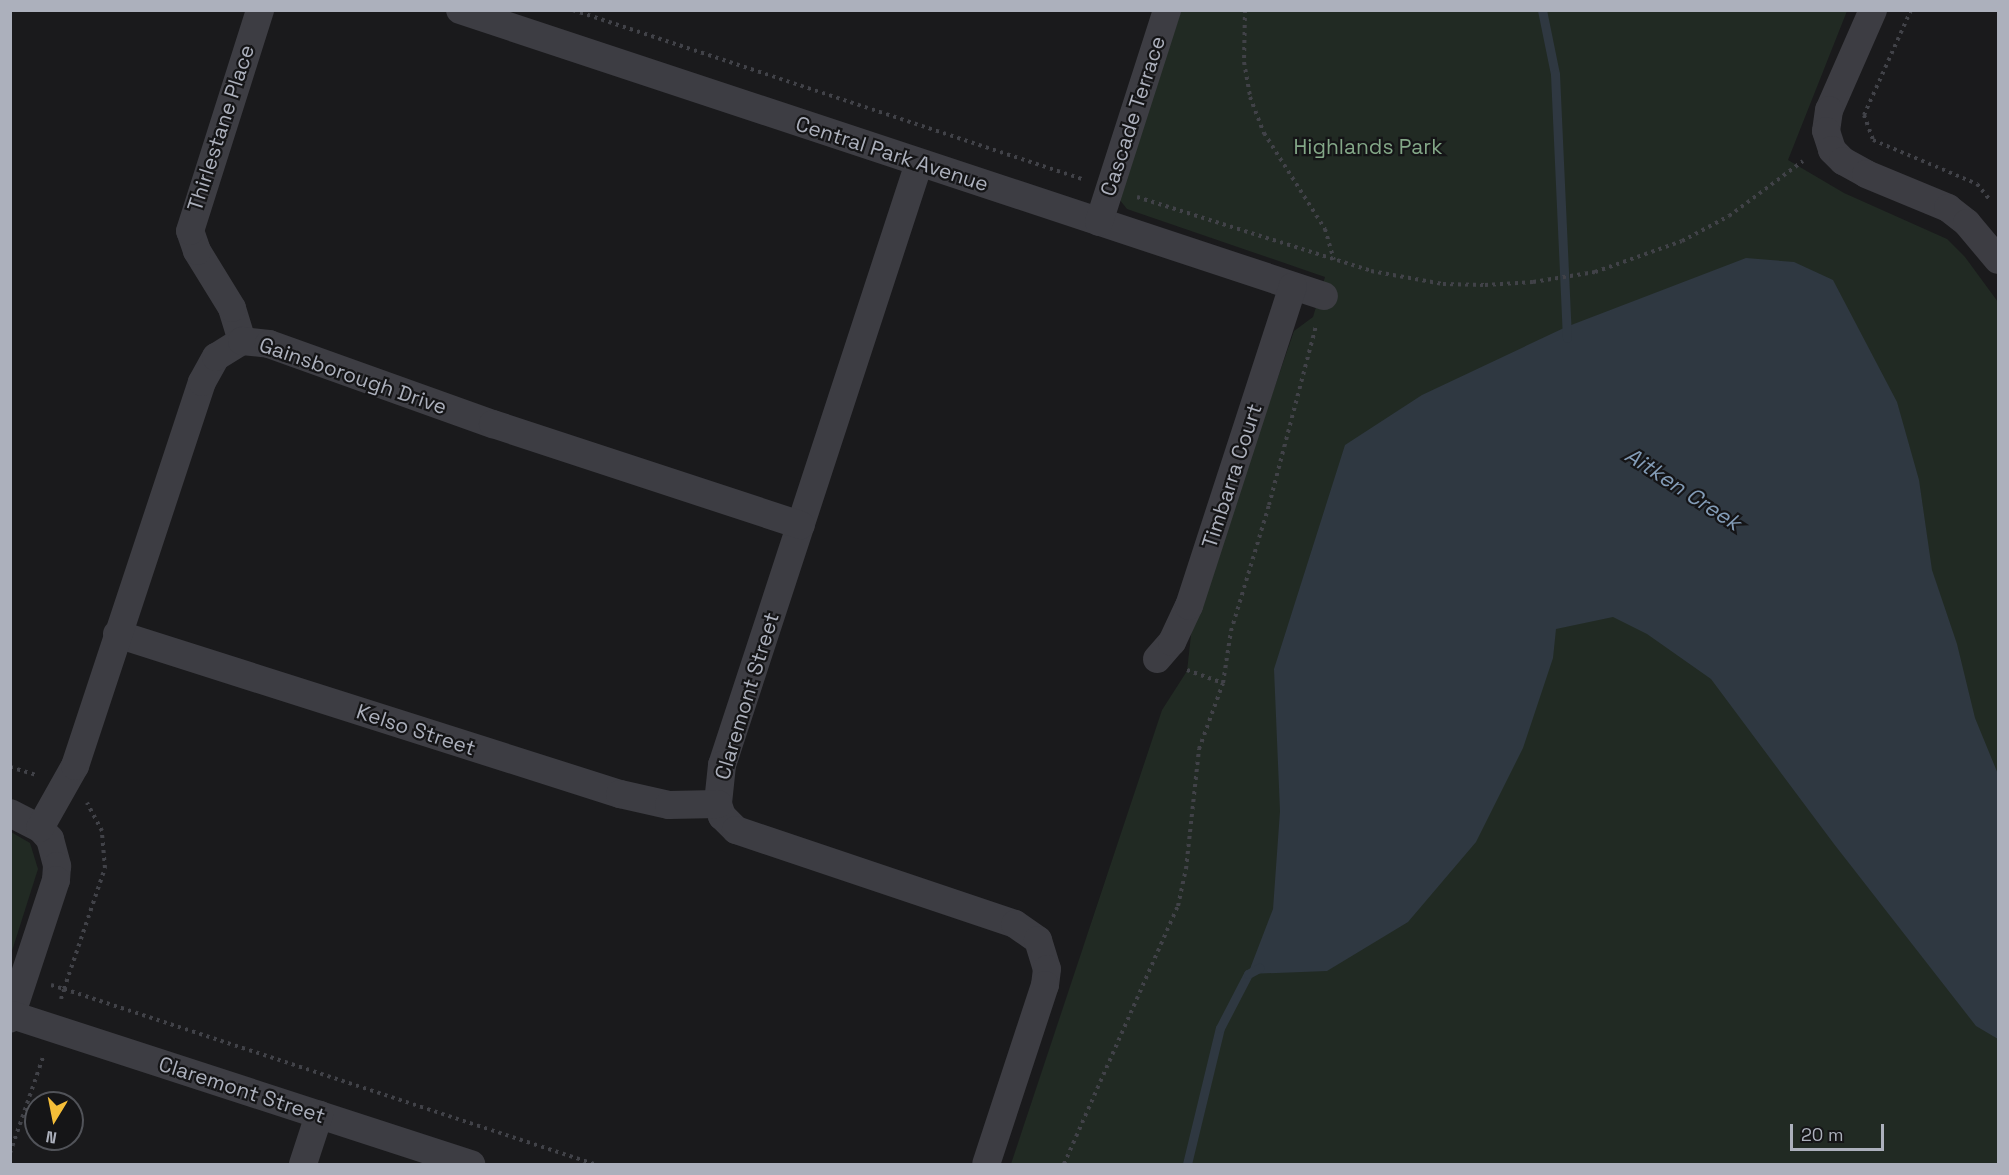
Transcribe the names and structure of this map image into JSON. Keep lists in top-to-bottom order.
{
  "streets": {
    "street": [
      "Cascade Terrace",
      "Thirlestane Place",
      "Central Park Avenue",
      "Gainsborough Drive",
      "Timbarra Court",
      "Claremont Street",
      "Kelso Street"
    ]
  },
  "crossings": [
    ["Cascade Terrace", "Central Park Avenue"],
    ["Thirlestane Place", "Gainsborough Drive"],
    ["Central Park Avenue", "Timbarra Court"],
    ["Central Park Avenue", "Claremont Street"],
    ["Gainsborough Drive", "Claremont Street"],
    ["Gainsborough Drive", "Kelso Street"],
    ["Claremont Street", "Kelso Street"]
  ],
  "water": ["Aitken Creek"],
  "parks": ["Highlands Park"],
  "scale_bar": "20 m",
  "north": "bottom"
}
